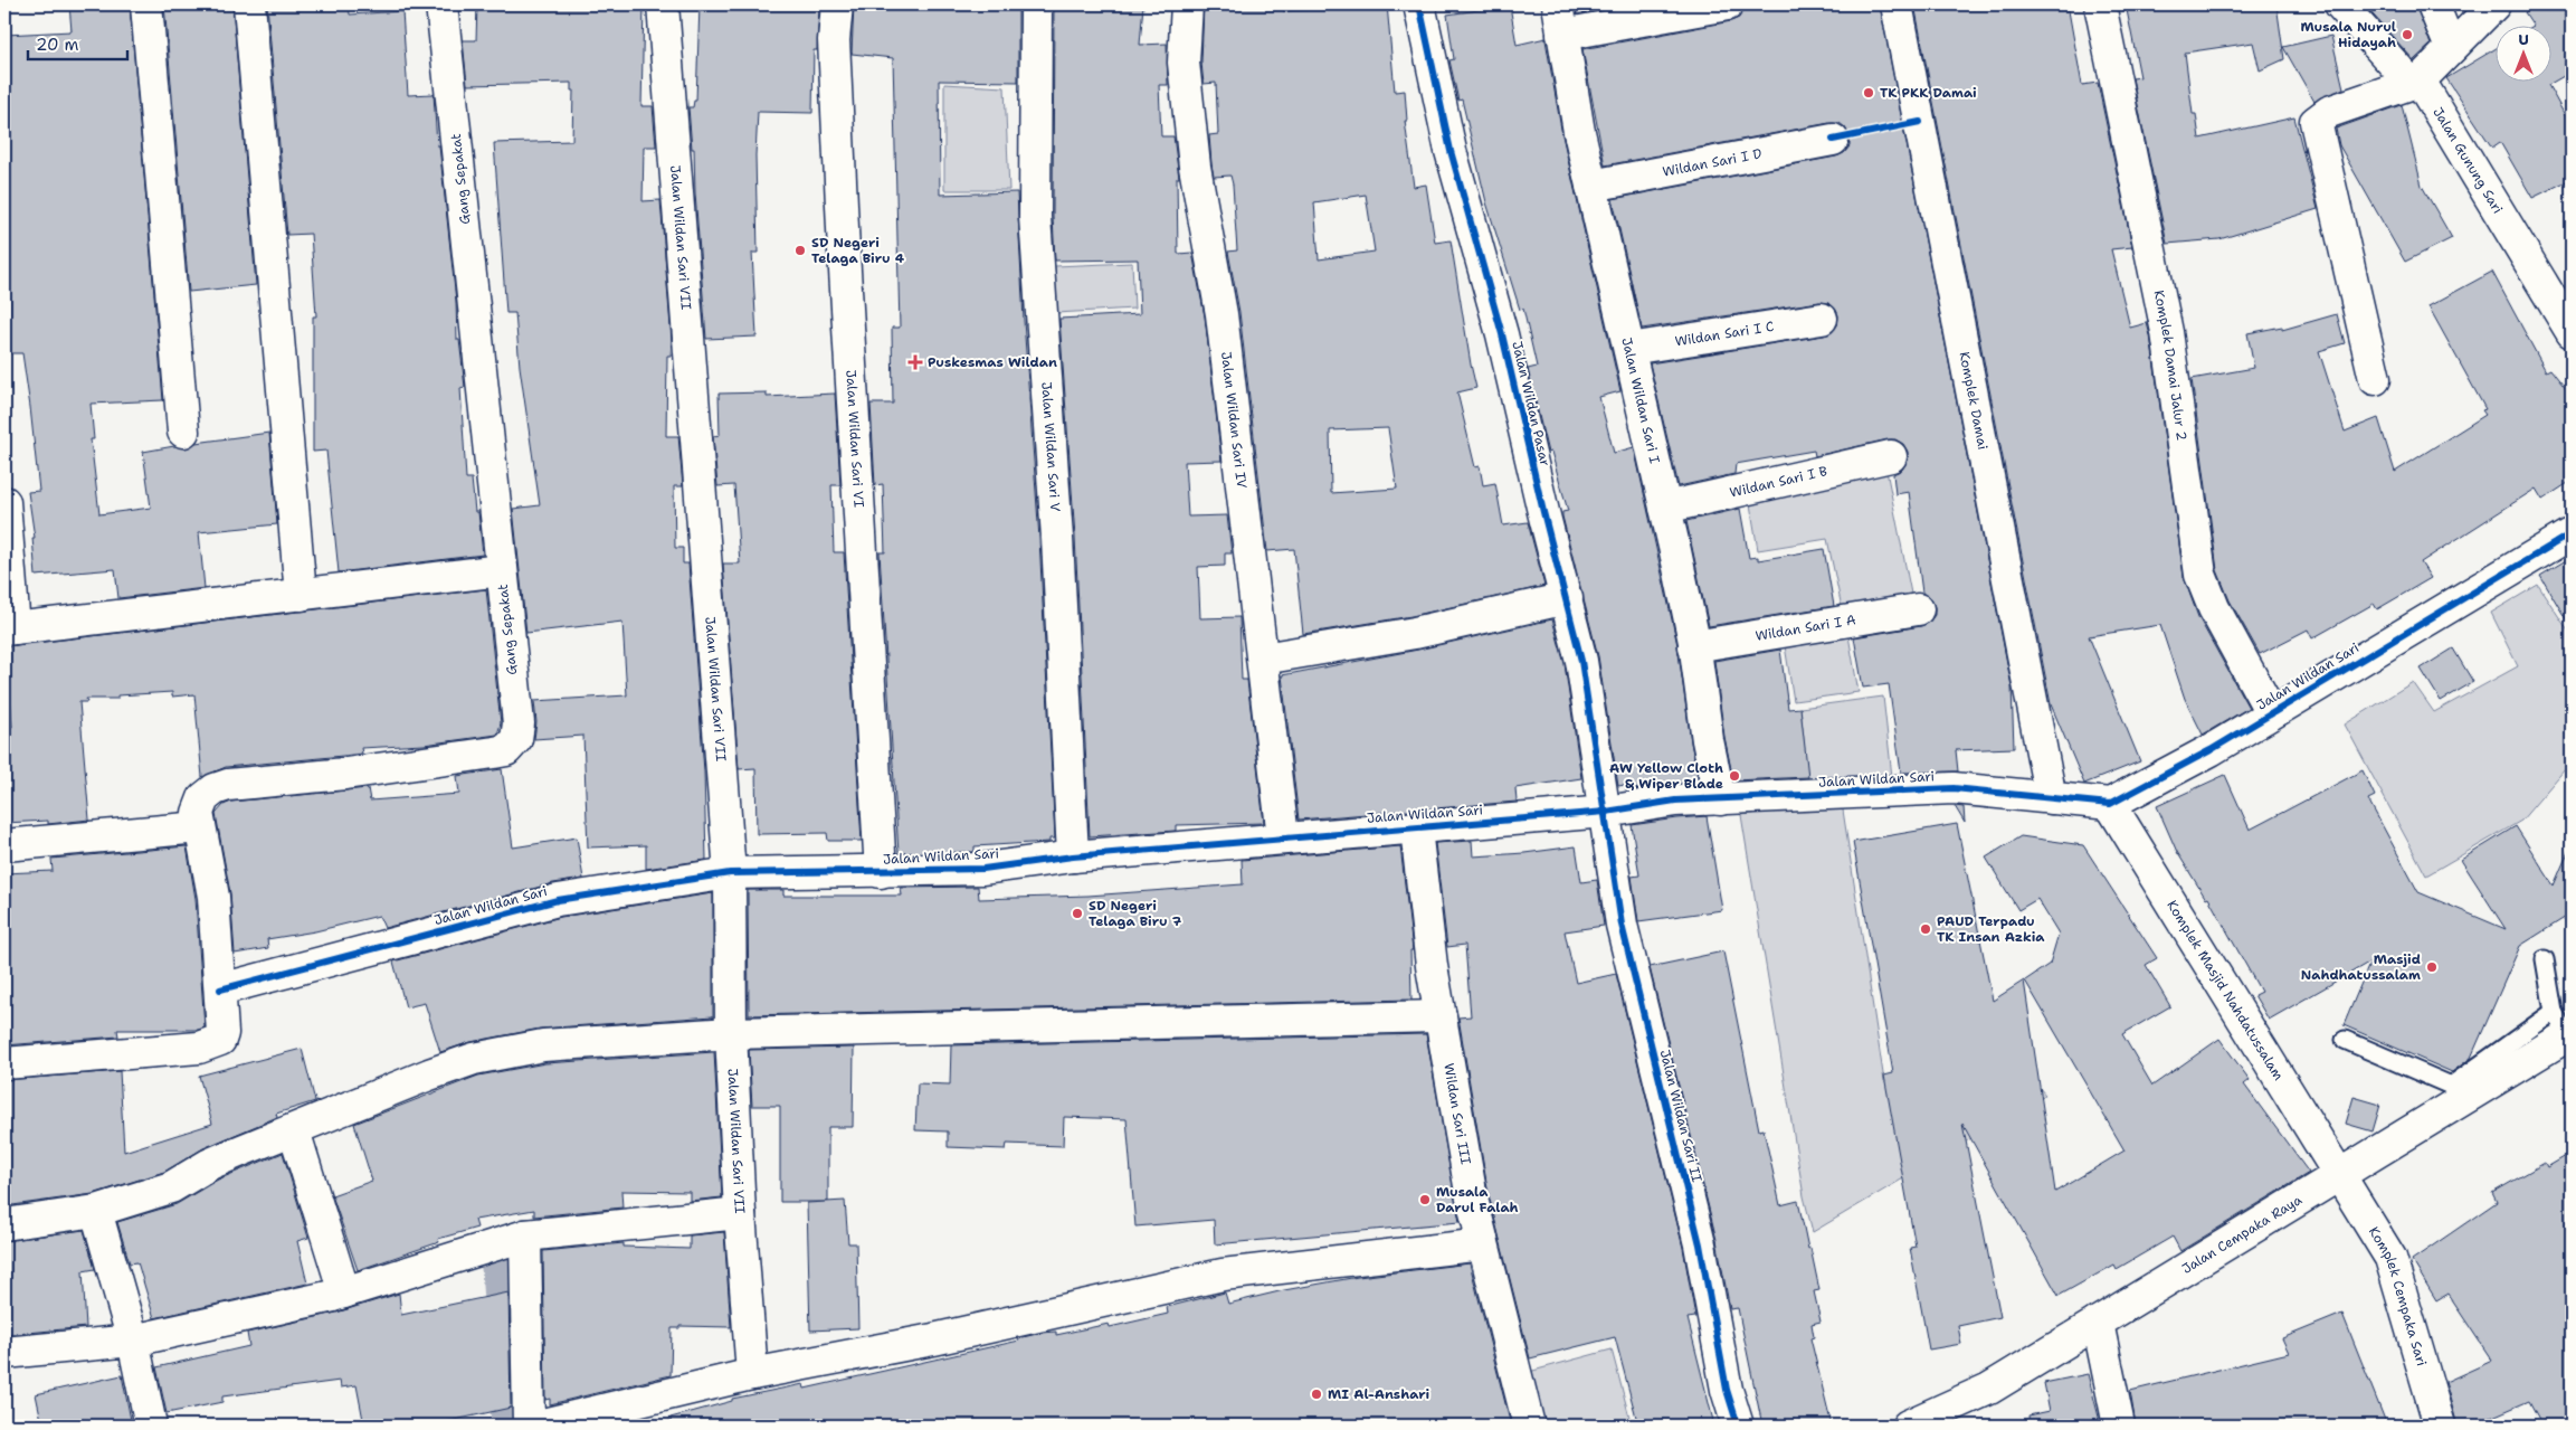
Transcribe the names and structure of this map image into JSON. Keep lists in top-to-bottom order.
{
  "streets": {
    "street": [
      "Jalan Gunung Sari",
      "Wildan Sari I D",
      "Gang Sepakat",
      "Jalan Wildan Sari VII",
      "Wildan Sari I C",
      "Komplek Damai Jalur 2",
      "Jalan Wildan Sari I",
      "Komplek Damai",
      "Jalan Wildan Pasar",
      "Jalan Wildan Sari IV",
      "Jalan Wildan Sari VI",
      "Jalan Wildan Sari V",
      "Wildan Sari I B",
      "Wildan Sari I A",
      "Jalan Wildan Sari",
      "Komplek Masjid Nahdatussalam",
      "Wildan Sari III",
      "Jalan Wildan Sari II",
      "Jalan Cempaka Raya",
      "Komplek Cempaka Sari"
    ]
  },
  "crossings": [
    ["Wildan Sari I D", "Jalan Wildan Sari I"],
    ["Gang Sepakat", "Jalan Wildan Sari"],
    ["Jalan Wildan Sari VII", "Jalan Wildan Sari"],
    ["Wildan Sari I C", "Jalan Wildan Sari I"],
    ["Komplek Damai Jalur 2", "Jalan Wildan Sari"],
    ["Jalan Wildan Sari I", "Wildan Sari I B"],
    ["Jalan Wildan Sari I", "Wildan Sari I A"],
    ["Jalan Wildan Sari I", "Jalan Wildan Sari"],
    ["Komplek Damai", "Jalan Wildan Sari"],
    ["Jalan Wildan Pasar", "Jalan Wildan Sari"],
    ["Jalan Wildan Pasar", "Jalan Wildan Sari II"],
    ["Jalan Wildan Sari IV", "Jalan Wildan Sari"],
    ["Jalan Wildan Sari VI", "Jalan Wildan Sari"],
    ["Jalan Wildan Sari V", "Jalan Wildan Sari"],
    ["Jalan Wildan Sari", "Komplek Masjid Nahdatussalam"],
    ["Jalan Wildan Sari", "Wildan Sari III"],
    ["Jalan Wildan Sari", "Jalan Wildan Sari II"],
    ["Komplek Masjid Nahdatussalam", "Jalan Cempaka Raya"],
    ["Komplek Masjid Nahdatussalam", "Komplek Cempaka Sari"],
    ["Jalan Cempaka Raya", "Komplek Cempaka Sari"]
  ],
  "places": {
    "other": [
      "Musala Nurul Hidayah",
      "TK PKK Damai",
      "SD Negeri Telaga Biru 4",
      "AW Yellow Cloth & Wiper Blade",
      "SD Negeri Telaga Biru 7",
      "PAUD Terpadu TK Insan Azkia",
      "Masjid Nahdhatussalam",
      "Musala Darul Falah",
      "MI Al-Anshari"
    ],
    "health": ["Puskesmas Wildan"]
  },
  "scale_bar": "20 m",
  "north": "top"
}
